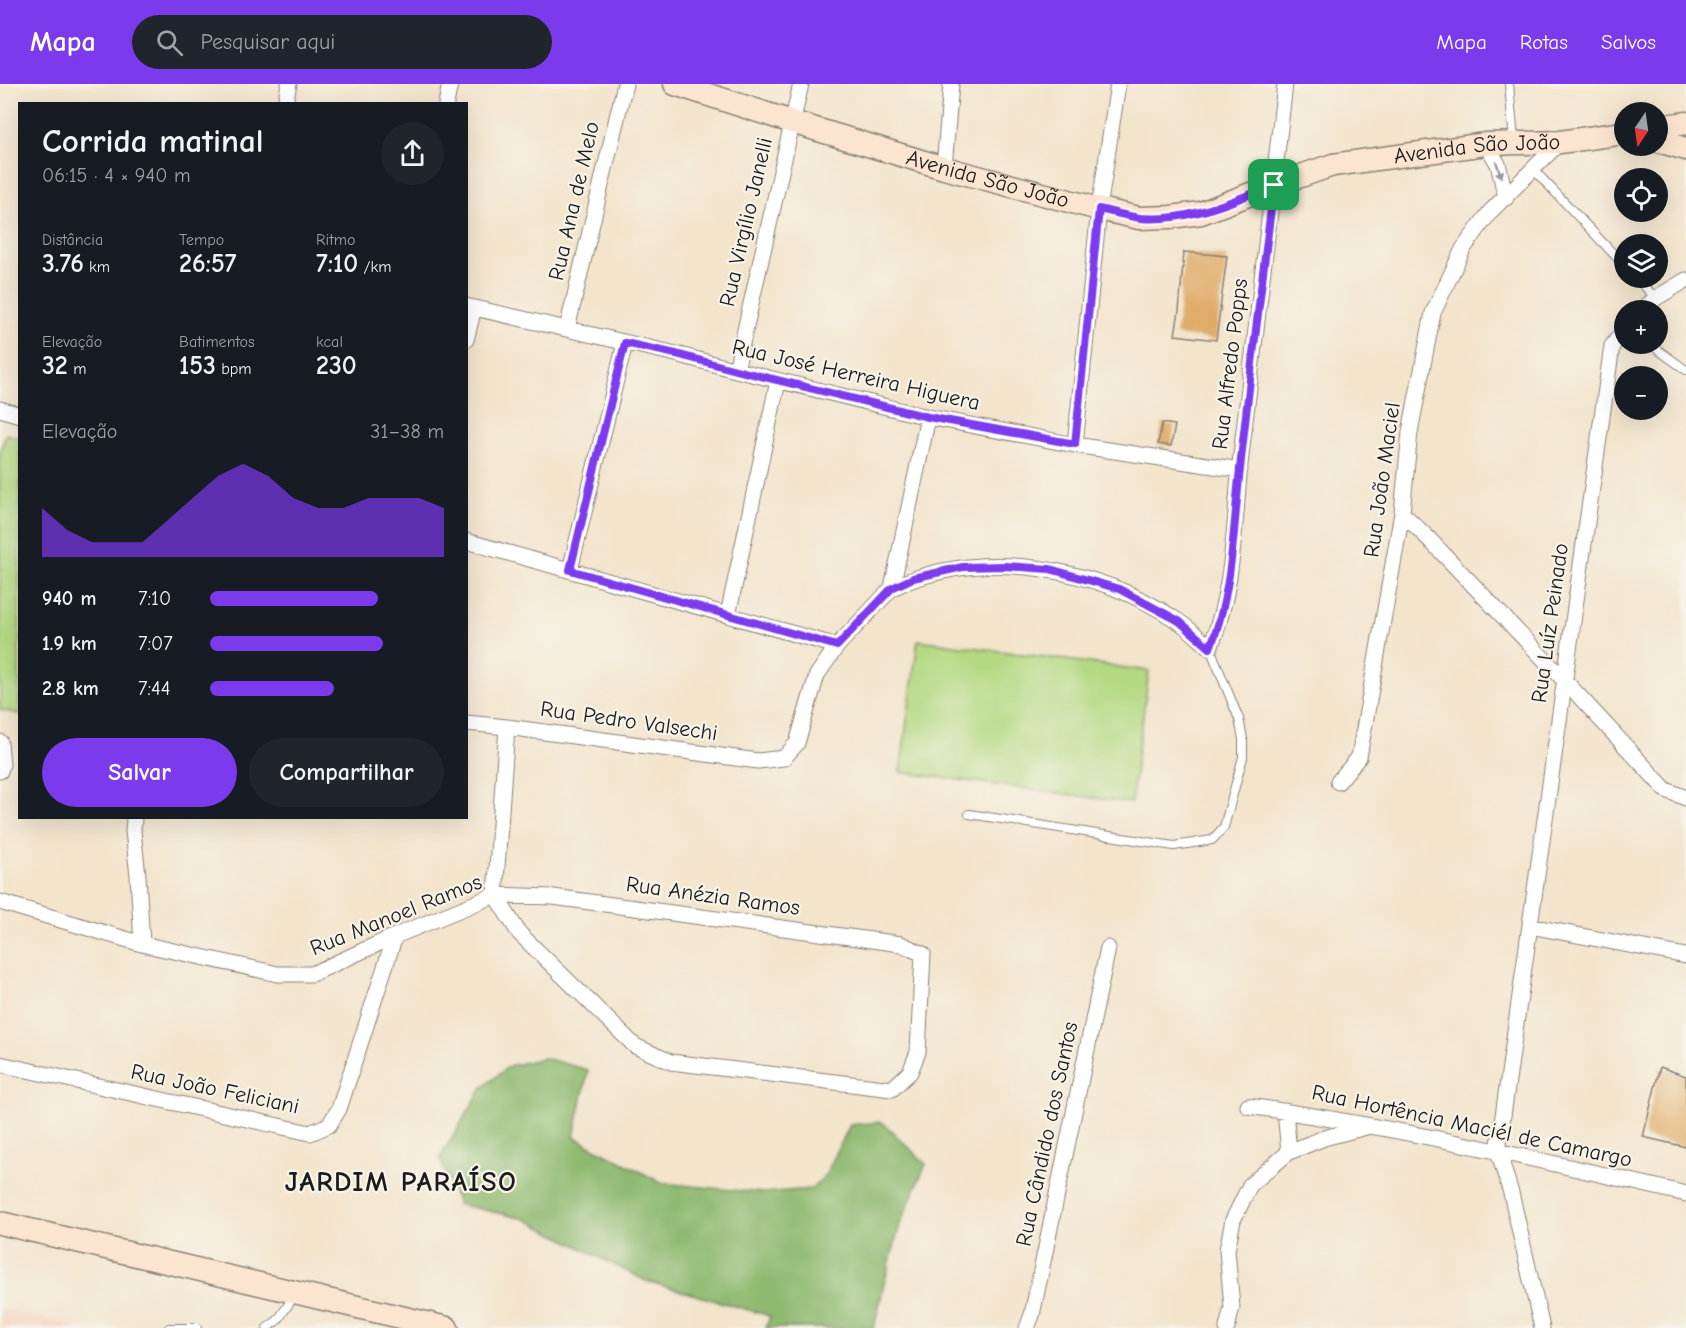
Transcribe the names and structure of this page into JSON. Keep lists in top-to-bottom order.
{
  "streets": {
    "main road": ["Avenida São João"],
    "street": [
      "Rua Ana de Melo",
      "Rua Virgílio Janelli",
      "Rua Alfredo Popps",
      "Rua José Herreira Higuera",
      "Rua João Maciel",
      "Rua Luíz Peinado",
      "Rua Pedro Valsechi",
      "Rua Anézia Ramos",
      "Rua Manoel Ramos",
      "Rua João Feliciani",
      "Rua Hortência Maciél de Camargo",
      "Rua Cândido dos Santos"
    ]
  },
  "crossings": [
    ["Avenida São João", "Rua Virgílio Janelli"],
    ["Avenida São João", "Rua Alfredo Popps"],
    ["Avenida São João", "Rua João Maciel"],
    ["Rua Ana de Melo", "Rua José Herreira Higuera"],
    ["Rua Virgílio Janelli", "Rua José Herreira Higuera"],
    ["Rua Alfredo Popps", "Rua José Herreira Higuera"],
    ["Rua Luíz Peinado", "Rua Hortência Maciél de Camargo"],
    ["Rua Anézia Ramos", "Rua Manoel Ramos"],
    ["Rua Manoel Ramos", "Rua João Feliciani"]
  ],
  "districts": ["JARDIM PARAÍSO"],
  "north": "bottom",
  "page": {
    "header": "Mapa",
    "search": "Pesquisar aqui",
    "nav": ["Mapa", "Rotas", "Salvos"],
    "map_buttons": ["+", "−"],
    "heading": ["Corrida matinal", "06:15 · 4 × 940 m"],
    "stats": [
      ["Distância", "3.76 km"],
      ["Tempo", "26:57"],
      ["Ritmo", "7:10 /km"],
      ["Elevação", "32 m"],
      ["Batimentos", "153 bpm"],
      ["kcal", "230"]
    ],
    "chart": ["Elevação", "31–38 m"],
    "list": [
      {
        "name": "940 m",
        "note": "7:10"
      },
      {
        "name": "1.9 km",
        "note": "7:07"
      },
      {
        "name": "2.8 km",
        "note": "7:44"
      }
    ],
    "buttons": ["Salvar", "Compartilhar"]
  }
}
